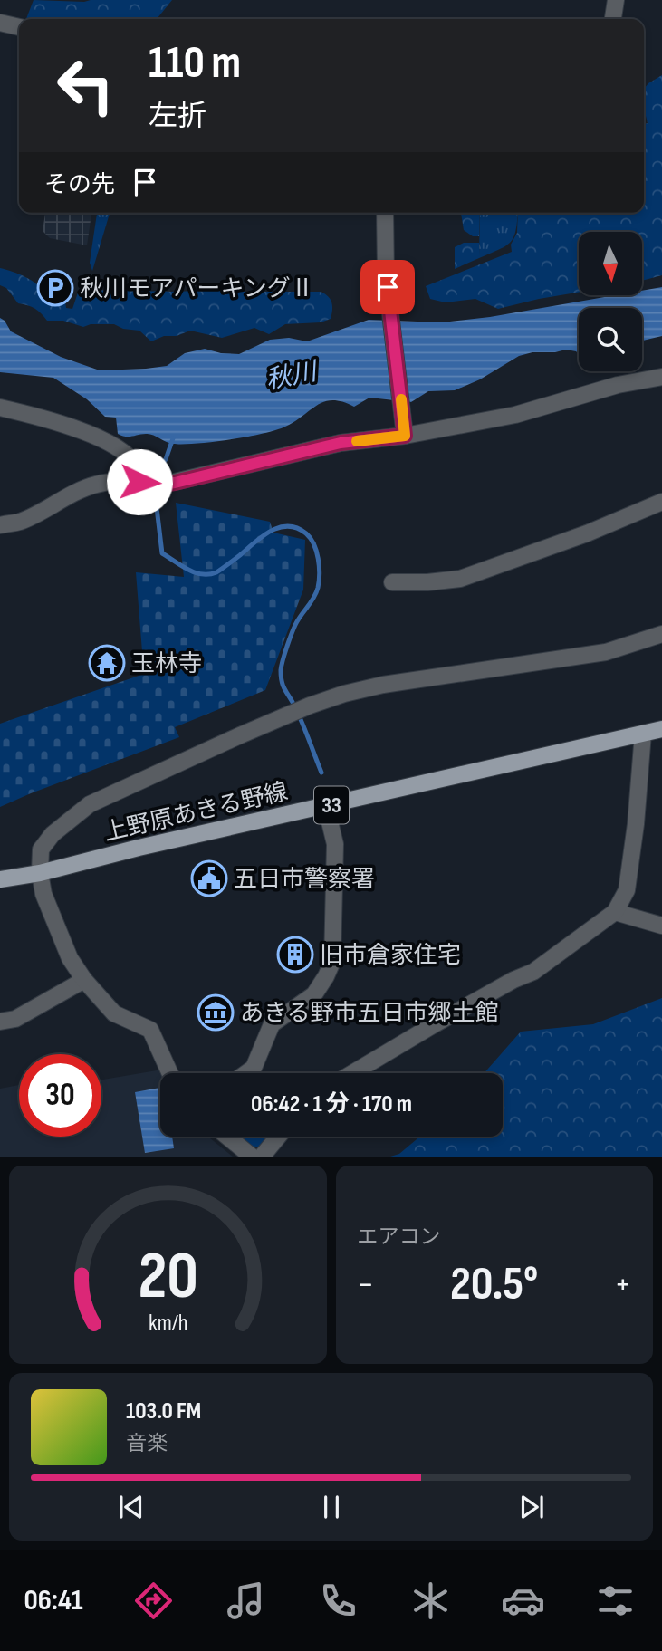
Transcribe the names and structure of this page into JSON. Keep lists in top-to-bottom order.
{
  "streets": {
    "main road": ["33", "上野原あきる野線"]
  },
  "water": ["秋川"],
  "places": {
    "parking": ["秋川モアパーキングⅡ"],
    "temple": ["玉林寺"],
    "public building": ["五日市警察署"],
    "building": ["旧市倉家住宅"],
    "museum": ["あきる野市五日市郷土館"]
  },
  "north": "bottom",
  "page": {
    "turn": ["110 m", "左折"],
    "then": "その先",
    "limit": "30",
    "trip": "06:42 · 1 分 · 170 m",
    "tile": "エアコン",
    "heat": ["−", "20.5°", "+"],
    "song": ["103.0 FM", "音楽"],
    "tabs": "06:41",
    "gauge": ["20", "km/h"]
  }
}
